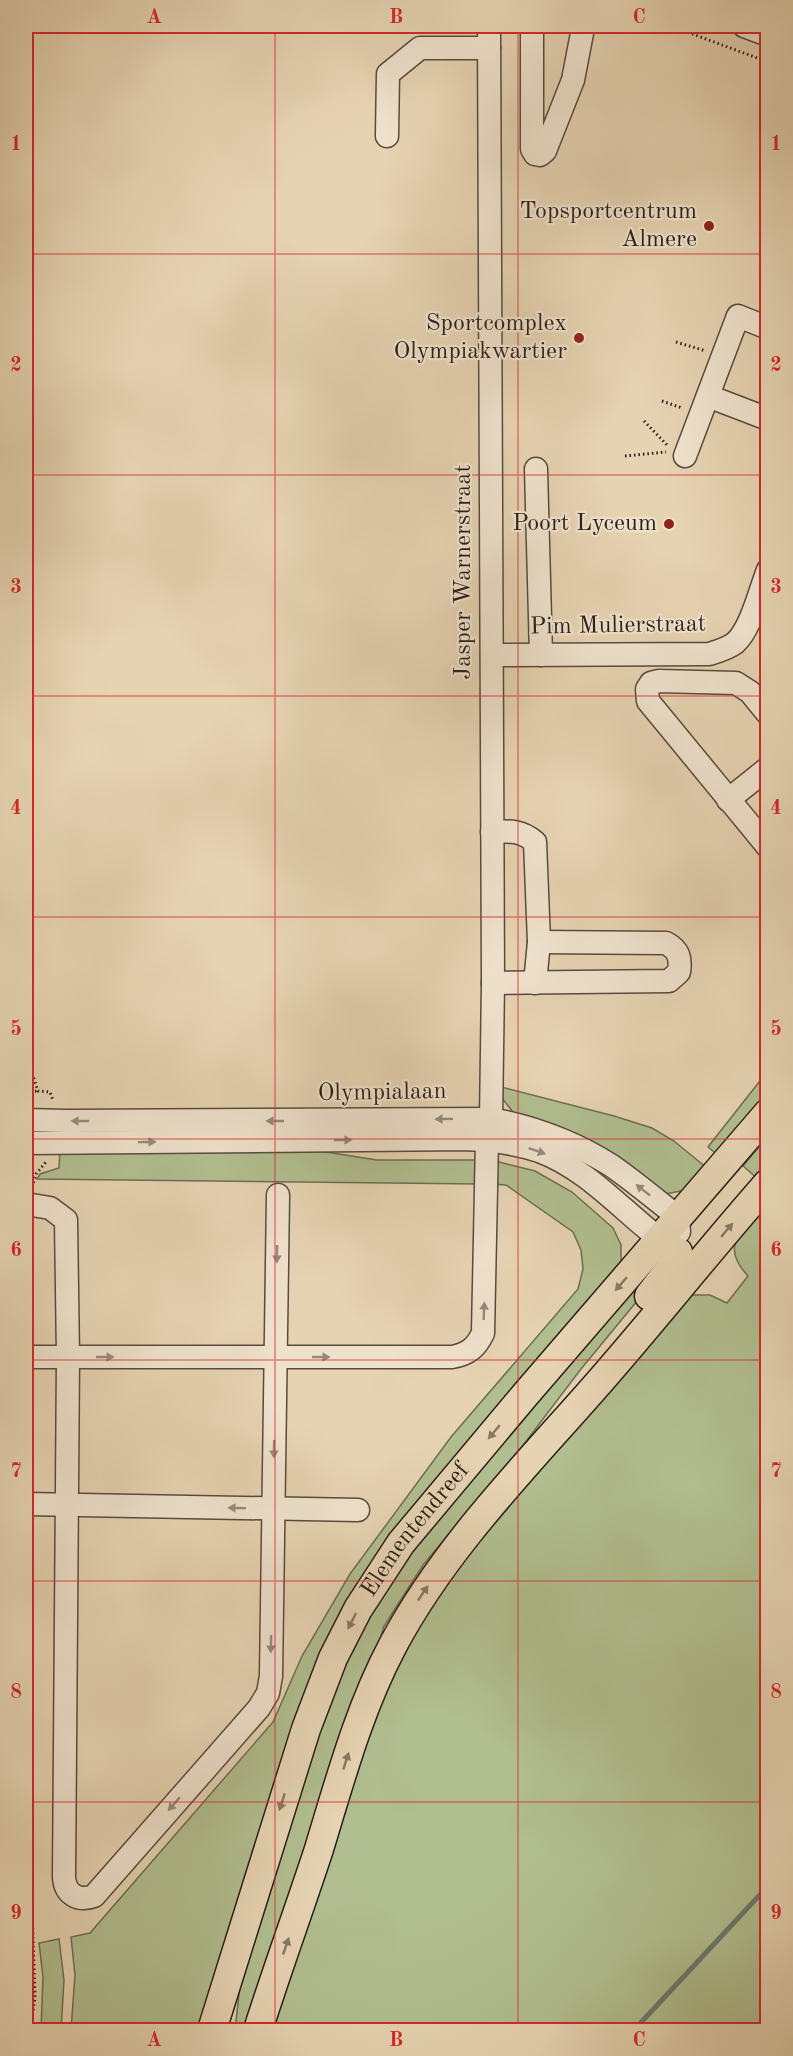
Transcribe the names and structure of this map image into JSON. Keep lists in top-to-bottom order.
{
  "streets": {
    "main road": ["Elementendreef"],
    "street": ["Jasper Warnerstraat", "Pim Mulierstraat", "Olympialaan"]
  },
  "crossings": [
    ["Jasper Warnerstraat", "Pim Mulierstraat"],
    ["Jasper Warnerstraat", "Olympialaan"],
    ["Olympialaan", "Elementendreef"]
  ],
  "places": ["Topsportcentrum Almere", "Sportcomplex Olympiakwartier", "Poort Lyceum"],
  "grid": {
    "columns": ["A", "B", "C"],
    "rows": [
      "1",
      "2",
      "3",
      "4",
      "5",
      "6",
      "7",
      "8",
      "9"
    ]
  }
}
